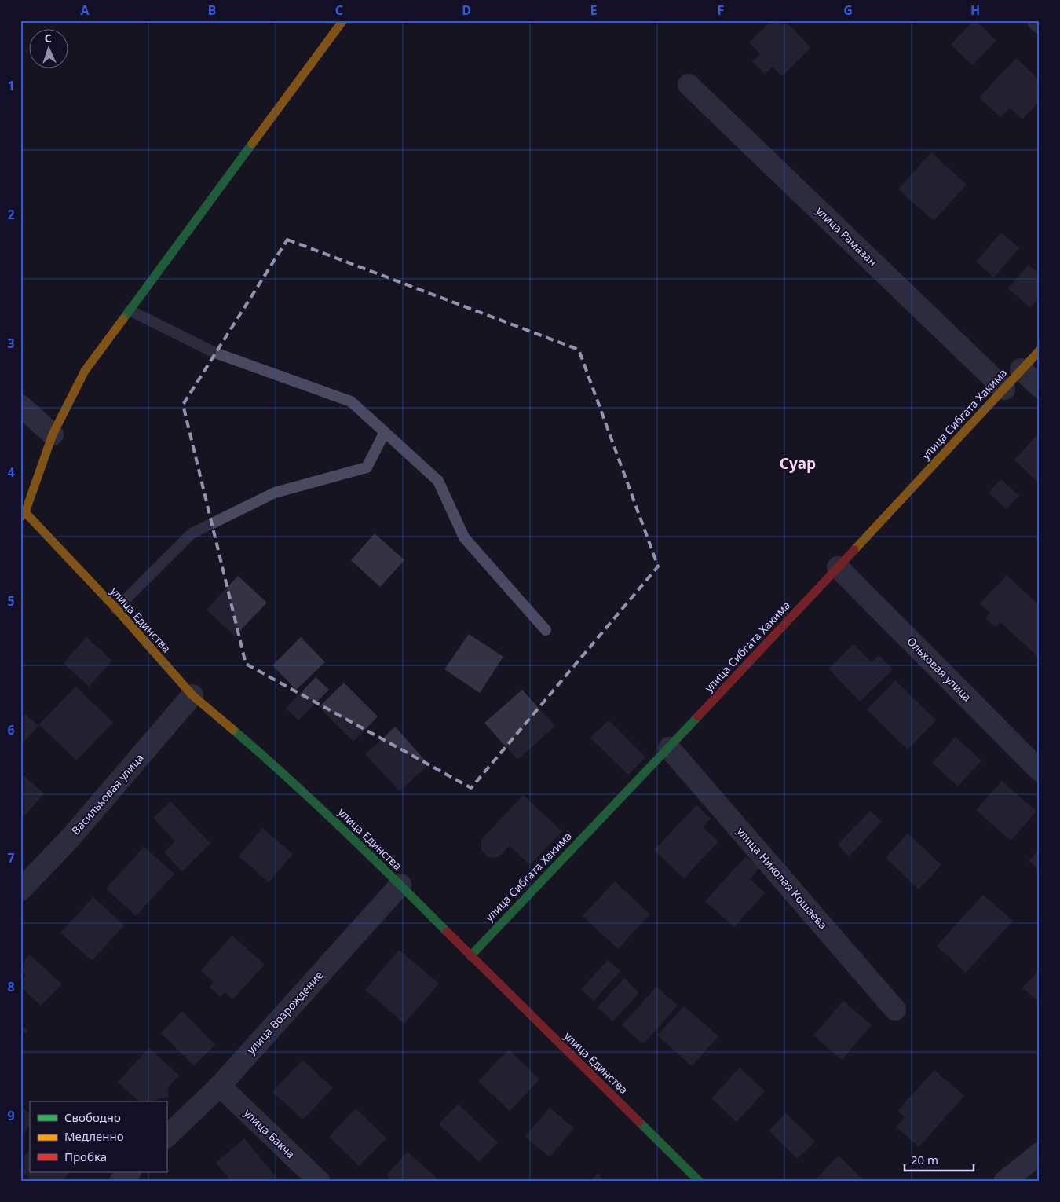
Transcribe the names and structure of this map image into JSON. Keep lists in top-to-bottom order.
{
  "streets": {
    "street": [
      "улица Рамазан",
      "улица Сибгата Хакима",
      "улица Единства",
      "Ольховая улица",
      "Васильковая улица",
      "улица Николая Кошаева",
      "улица Возрождение",
      "улица Бакча"
    ]
  },
  "crossings": [
    ["улица Рамазан", "улица Сибгата Хакима"],
    ["улица Сибгата Хакима", "улица Единства"],
    ["улица Сибгата Хакима", "Ольховая улица"],
    ["улица Сибгата Хакима", "улица Николая Кошаева"],
    ["улица Единства", "Васильковая улица"],
    ["улица Единства", "улица Возрождение"],
    ["улица Возрождение", "улица Бакча"]
  ],
  "districts": ["Суар"],
  "legend": ["Свободно", "Медленно", "Пробка"],
  "scale_bar": "20 m",
  "north": "top",
  "grid": {
    "columns": [
      "A",
      "B",
      "C",
      "D",
      "E",
      "F",
      "G",
      "H"
    ],
    "rows": [
      "1",
      "2",
      "3",
      "4",
      "5",
      "6",
      "7",
      "8",
      "9"
    ]
  }
}
